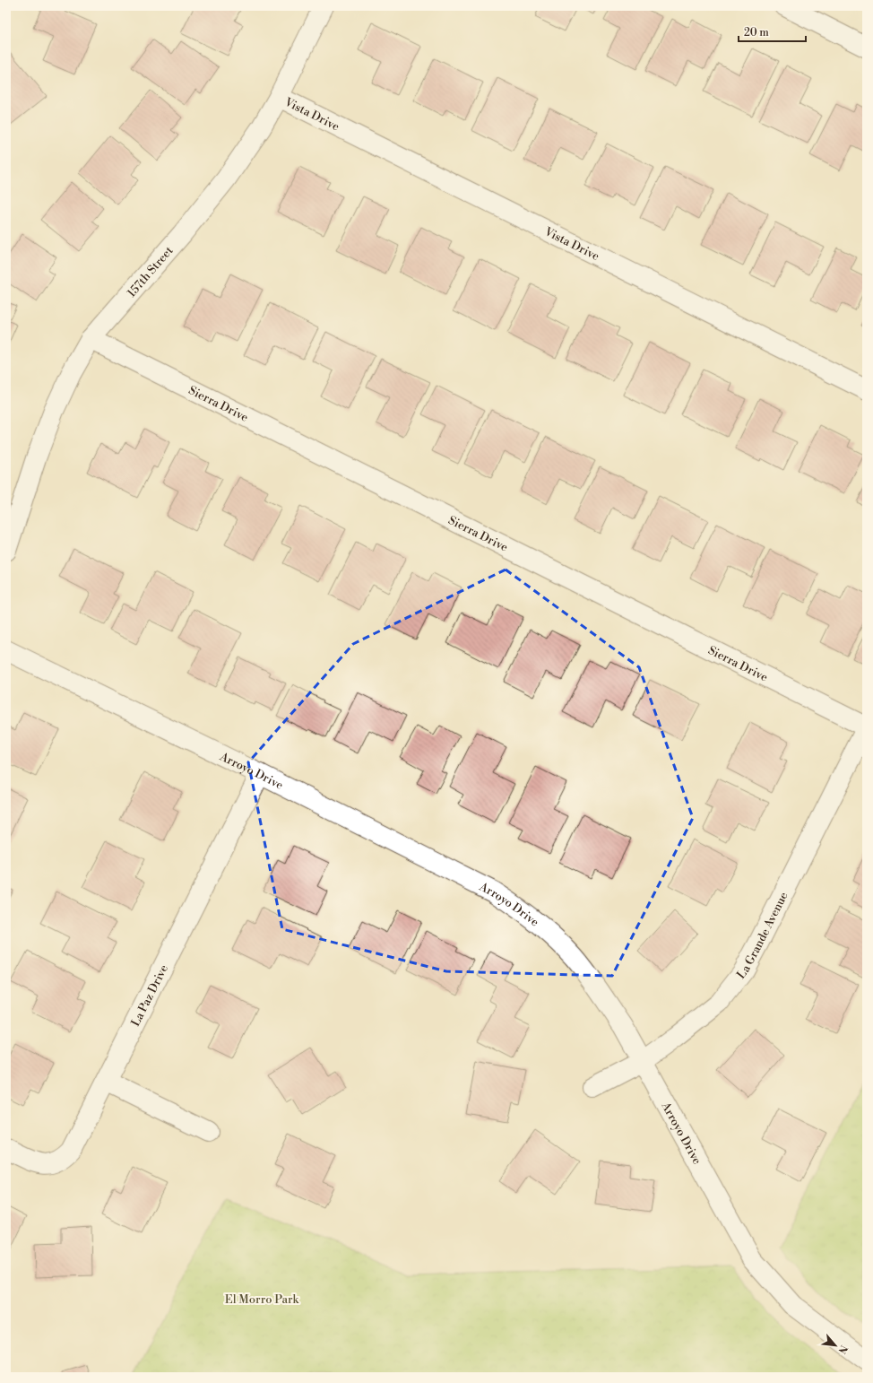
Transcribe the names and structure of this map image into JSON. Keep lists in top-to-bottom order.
{
  "streets": {
    "street": [
      "Vista Drive",
      "157th Street",
      "Sierra Drive",
      "Arroyo Drive",
      "La Grande Avenue",
      "La Paz Drive"
    ]
  },
  "crossings": [
    ["Vista Drive", "157th Street"],
    ["157th Street", "Sierra Drive"],
    ["Sierra Drive", "La Grande Avenue"],
    ["Arroyo Drive", "La Grande Avenue"],
    ["Arroyo Drive", "La Paz Drive"]
  ],
  "parks": ["El Morro Park"],
  "scale_bar": "20 m",
  "north": "bottom right"
}
